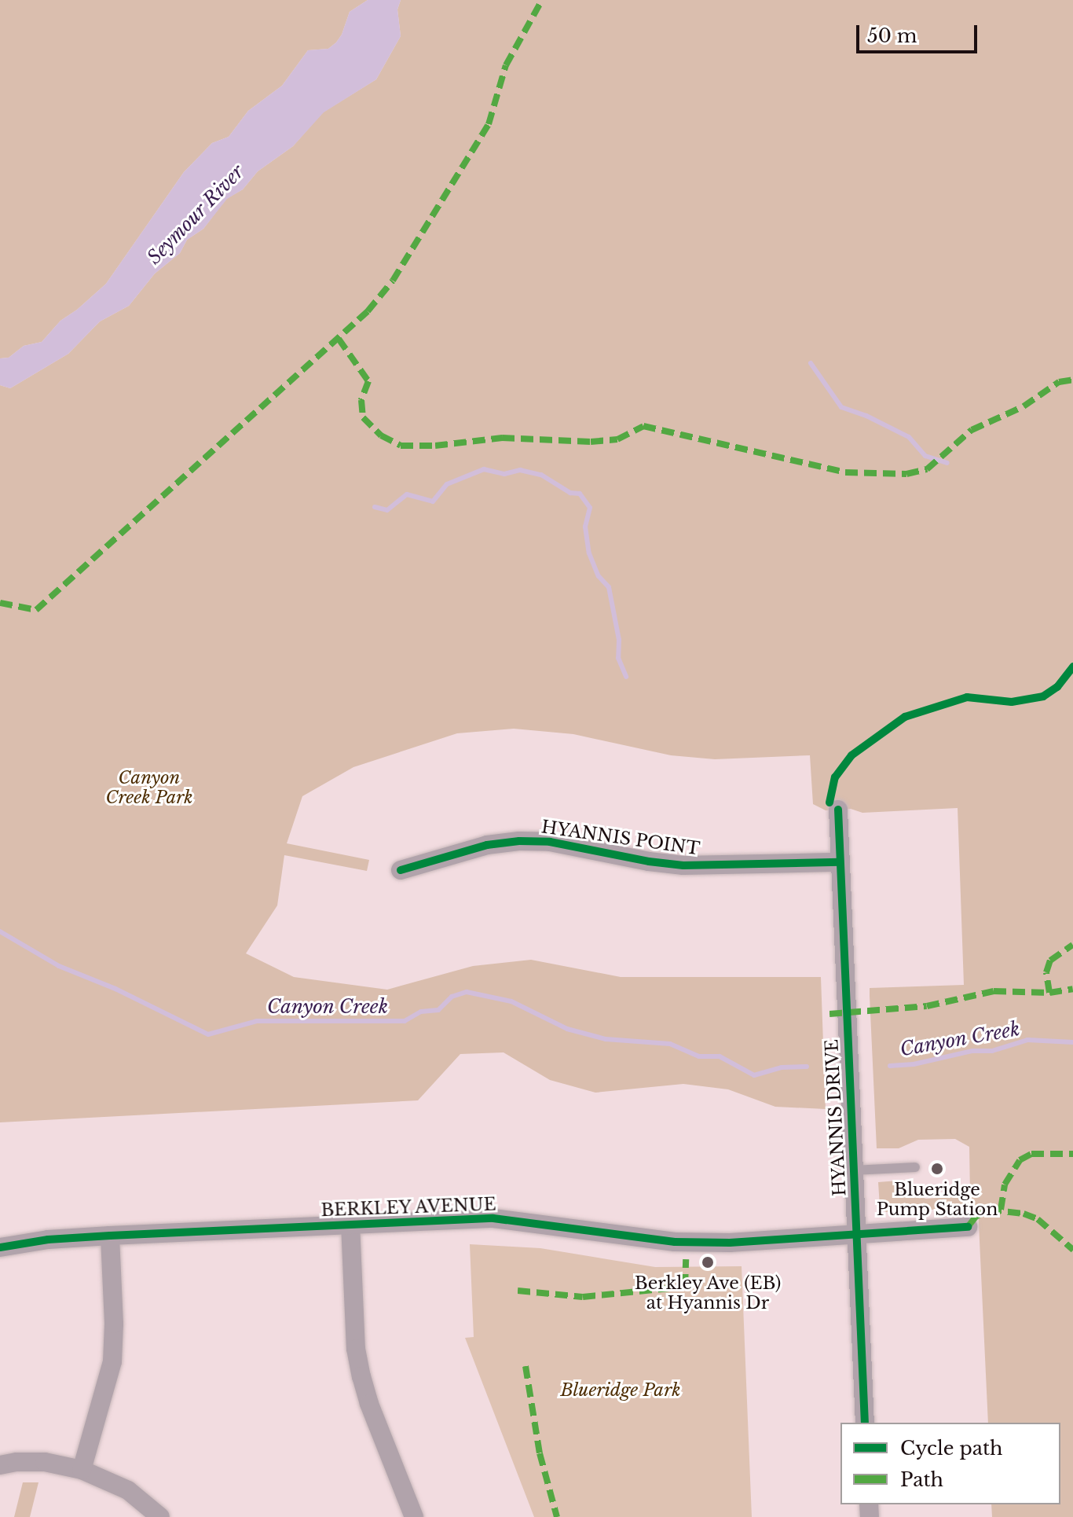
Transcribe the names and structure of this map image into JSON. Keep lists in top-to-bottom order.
{
  "streets": {
    "street": ["HYANNIS POINT", "HYANNIS DRIVE", "BERKLEY AVENUE"]
  },
  "crossings": [
    ["HYANNIS POINT", "HYANNIS DRIVE"],
    ["HYANNIS DRIVE", "BERKLEY AVENUE"]
  ],
  "water": ["Seymour River", "Canyon Creek"],
  "parks": ["Canyon Creek Park", "Blueridge Park"],
  "places": ["Blueridge Pump Station", "Berkley Ave (EB) at Hyannis Dr"],
  "legend": ["Cycle path", "Path"],
  "scale_bar": "50 m"
}
